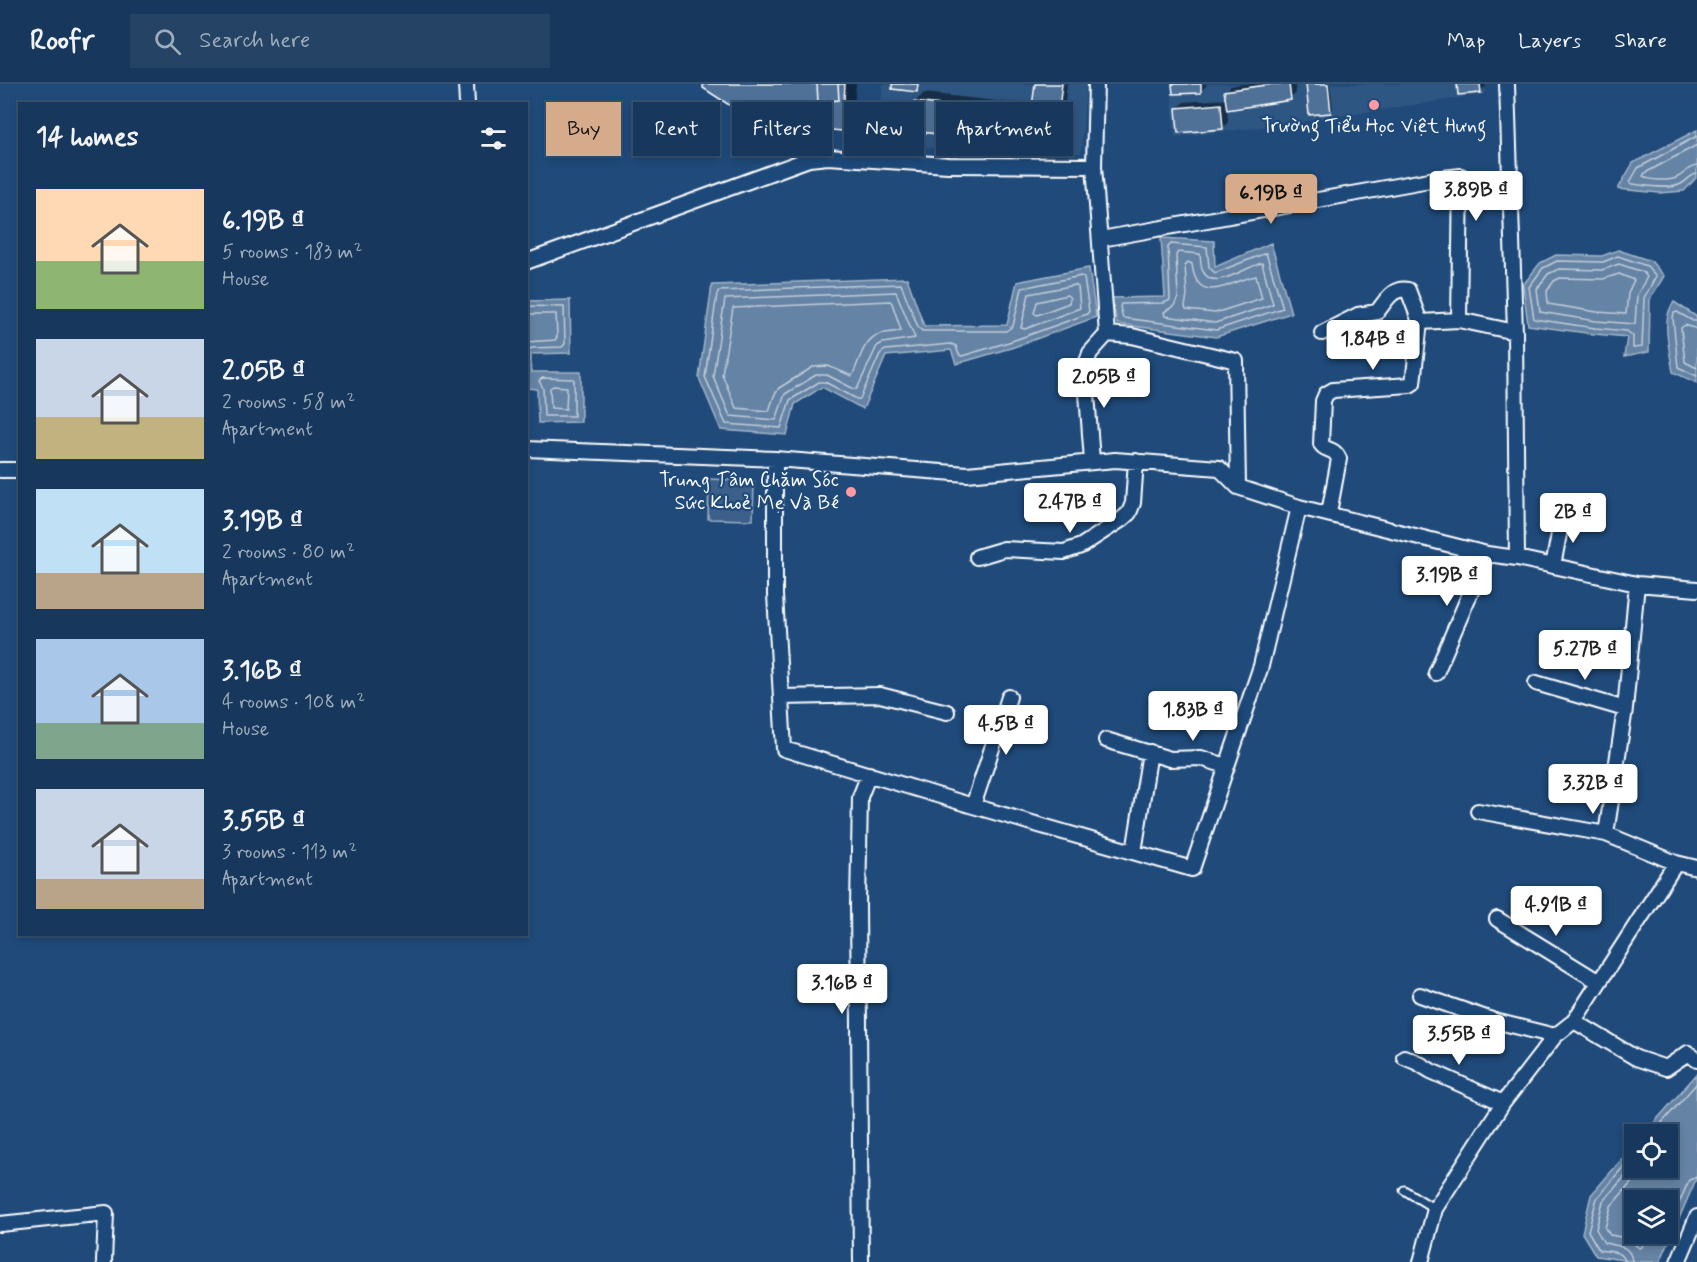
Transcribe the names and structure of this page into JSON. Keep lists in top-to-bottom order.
{
  "places": ["Trường Tiểu Học Việt Hưng", "Trung Tâm Chăm Sóc Sức Khoẻ Mẹ Và Bé"],
  "page": {
    "header": "Roofr",
    "search": "Search here",
    "nav": ["Map", "Layers", "Share"],
    "chip": [
      "Buy",
      "Rent",
      "Filters",
      "New",
      "Apartment"
    ],
    "heading": "14 homes",
    "price": [
      "3.89B ₫",
      "6.19B ₫",
      "1.84B ₫",
      "2.05B ₫",
      "2.47B ₫",
      "2B ₫",
      "3.19B ₫",
      "5.27B ₫",
      "1.83B ₫",
      "4.5B ₫",
      "3.32B ₫",
      "4.91B ₫",
      "3.16B ₫",
      "3.55B ₫"
    ],
    "list": [
      {
        "name": "6.19B ₫",
        "note": "5 rooms · 183 m² · House"
      },
      {
        "name": "2.05B ₫",
        "note": "2 rooms · 58 m² · Apartment"
      },
      {
        "name": "3.19B ₫",
        "note": "2 rooms · 80 m² · Apartment"
      },
      {
        "name": "3.16B ₫",
        "note": "4 rooms · 108 m² · House"
      },
      {
        "name": "3.55B ₫",
        "note": "3 rooms · 113 m² · Apartment"
      }
    ]
  }
}
